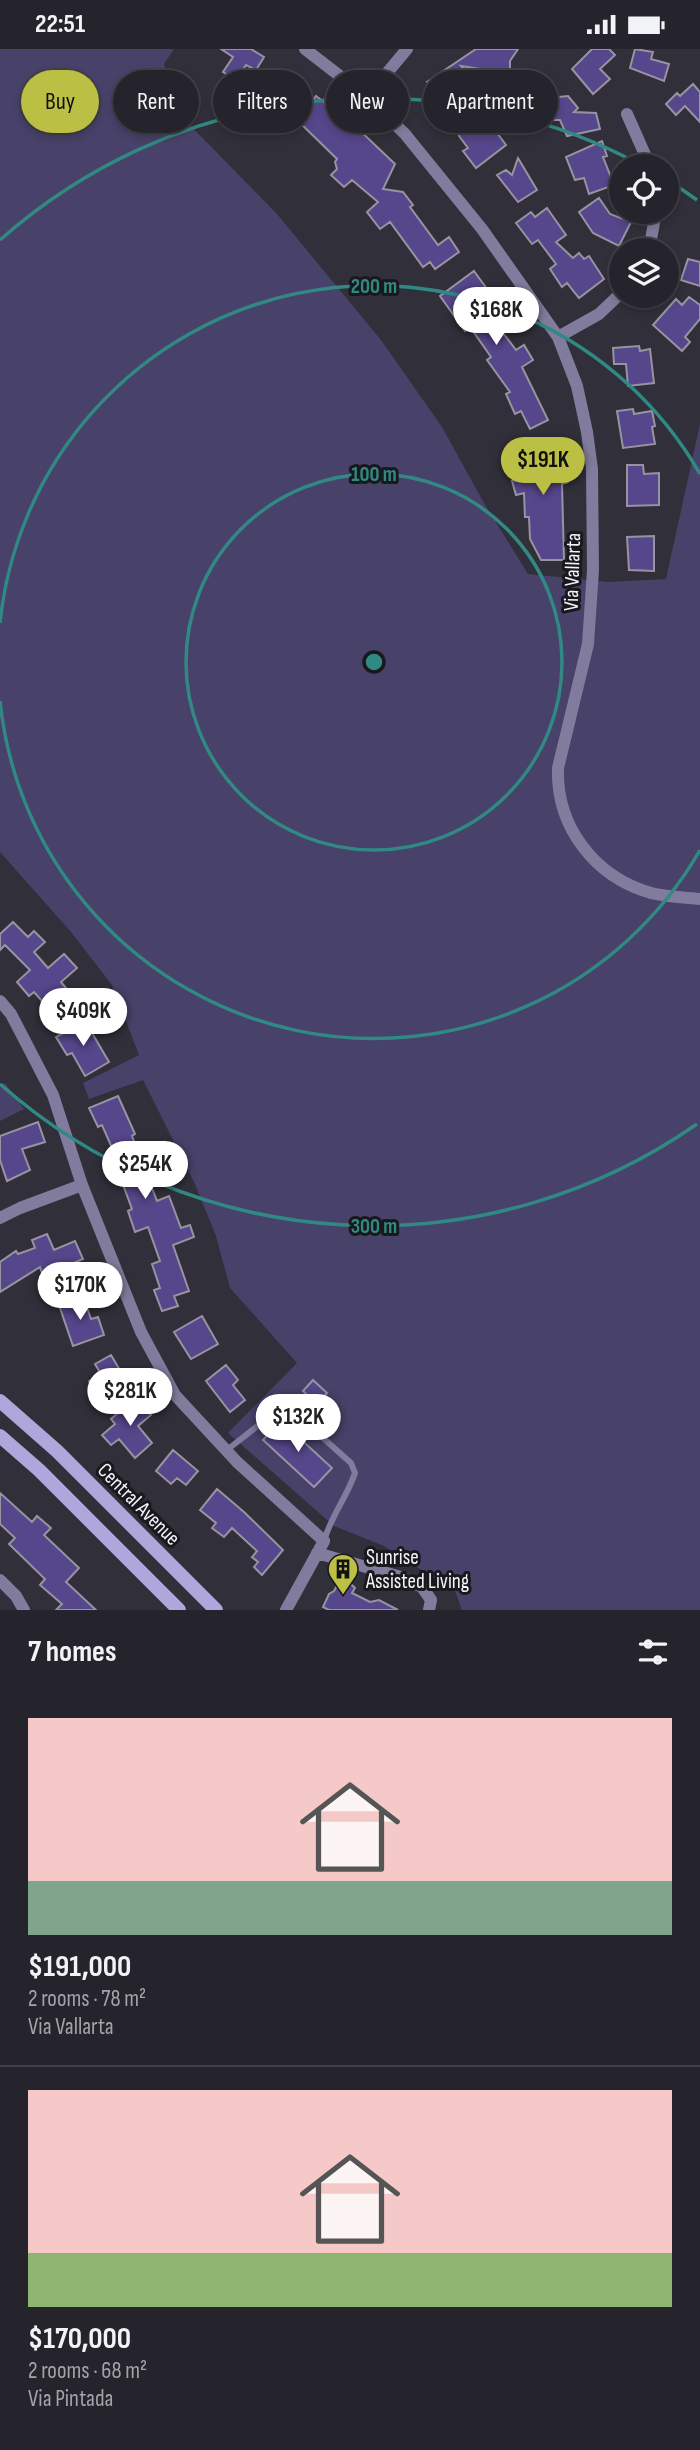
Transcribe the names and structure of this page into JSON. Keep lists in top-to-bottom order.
{
  "streets": {
    "main road": ["Central Avenue"],
    "street": ["Via Vallarta"]
  },
  "places": {
    "building": ["Sunrise Assisted Living"]
  },
  "page": {
    "status": "22:51",
    "chip": [
      "Buy",
      "Rent",
      "Filters",
      "New",
      "Apartment"
    ],
    "price": [
      "$168K",
      "$191K",
      "$409K",
      "$254K",
      "$170K",
      "$281K",
      "$132K"
    ],
    "heading": "7 homes",
    "list": [
      {
        "name": "$191,000",
        "note": "2 rooms · 78 m² · Via Vallarta"
      },
      {
        "name": "$170,000",
        "note": "2 rooms · 68 m² · Via Pintada"
      }
    ]
  },
  "rings": ["200 m", "100 m", "300 m"]
}
